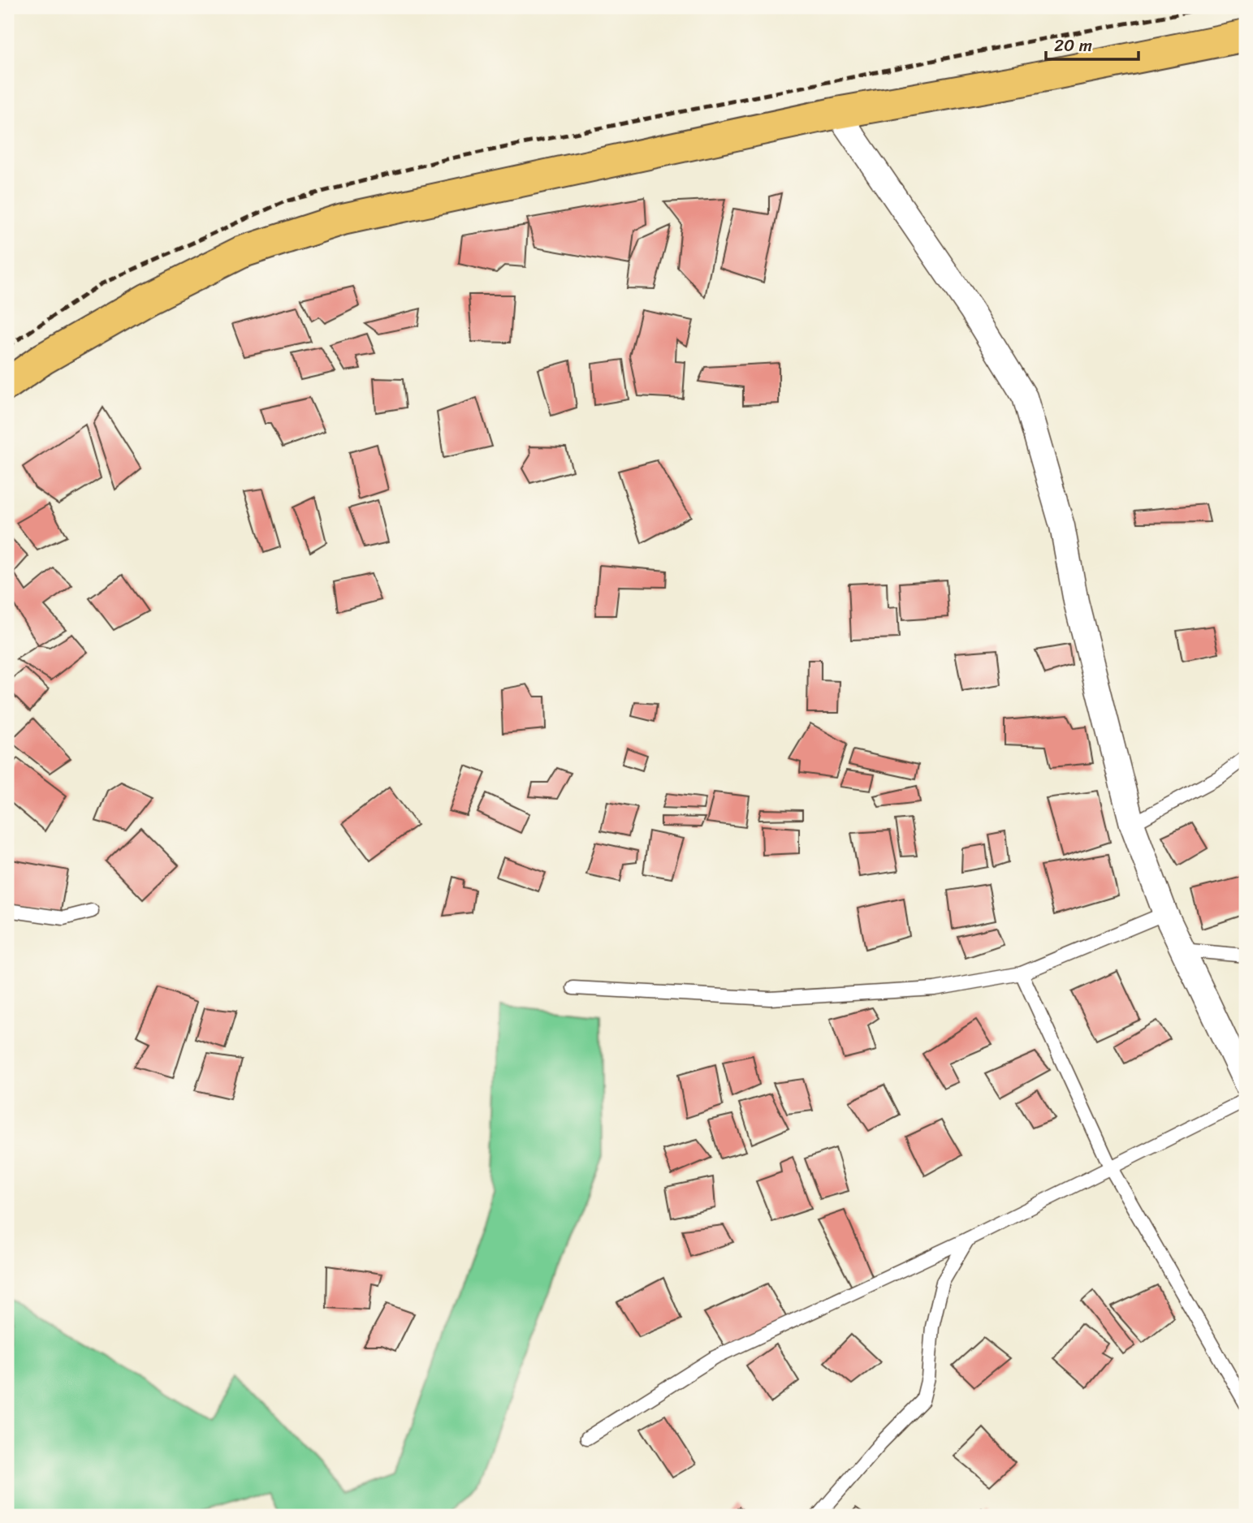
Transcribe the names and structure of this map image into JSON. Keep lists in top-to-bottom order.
{
  "scale_bar": "20 m"
}
